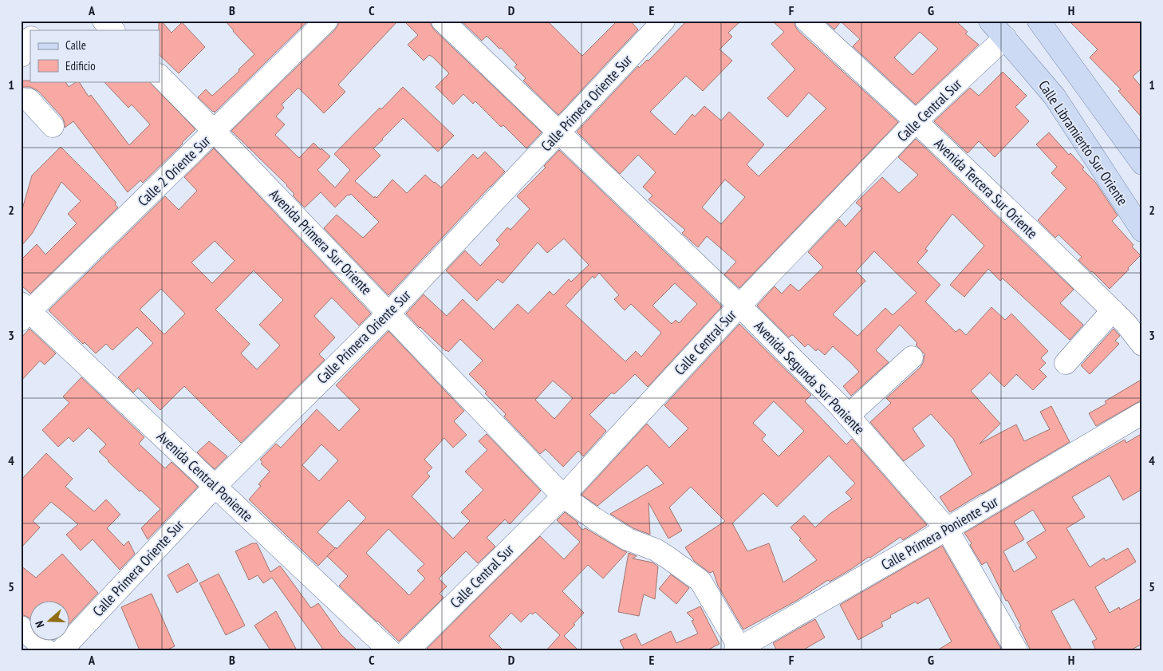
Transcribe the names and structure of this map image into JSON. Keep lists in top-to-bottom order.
{
  "streets": {
    "main road": ["Calle Libramiento Sur Oriente"],
    "street": [
      "Calle Primera Oriente Sur",
      "Calle Central Sur",
      "Calle 2 Oriente Sur",
      "Avenida Tercera Sur Oriente",
      "Avenida Primera Sur Oriente",
      "Avenida Segunda Sur Poniente",
      "Avenida Central Poniente",
      "Calle Primera Poniente Sur"
    ]
  },
  "crossings": [
    ["Calle Primera Oriente Sur", "Avenida Primera Sur Oriente"],
    ["Calle Primera Oriente Sur", "Avenida Segunda Sur Poniente"],
    ["Calle Primera Oriente Sur", "Avenida Central Poniente"],
    ["Calle Central Sur", "Calle Libramiento Sur Oriente"],
    ["Calle Central Sur", "Avenida Tercera Sur Oriente"],
    ["Calle Central Sur", "Avenida Primera Sur Oriente"],
    ["Calle Central Sur", "Avenida Segunda Sur Poniente"],
    ["Calle 2 Oriente Sur", "Avenida Primera Sur Oriente"],
    ["Calle 2 Oriente Sur", "Avenida Central Poniente"],
    ["Avenida Primera Sur Oriente", "Calle Primera Poniente Sur"],
    ["Avenida Segunda Sur Poniente", "Calle Primera Poniente Sur"]
  ],
  "legend": ["Calle", "Edificio"],
  "north": "left",
  "grid": {
    "columns": [
      "A",
      "B",
      "C",
      "D",
      "E",
      "F",
      "G",
      "H"
    ],
    "rows": [
      "1",
      "2",
      "3",
      "4",
      "5"
    ]
  }
}
